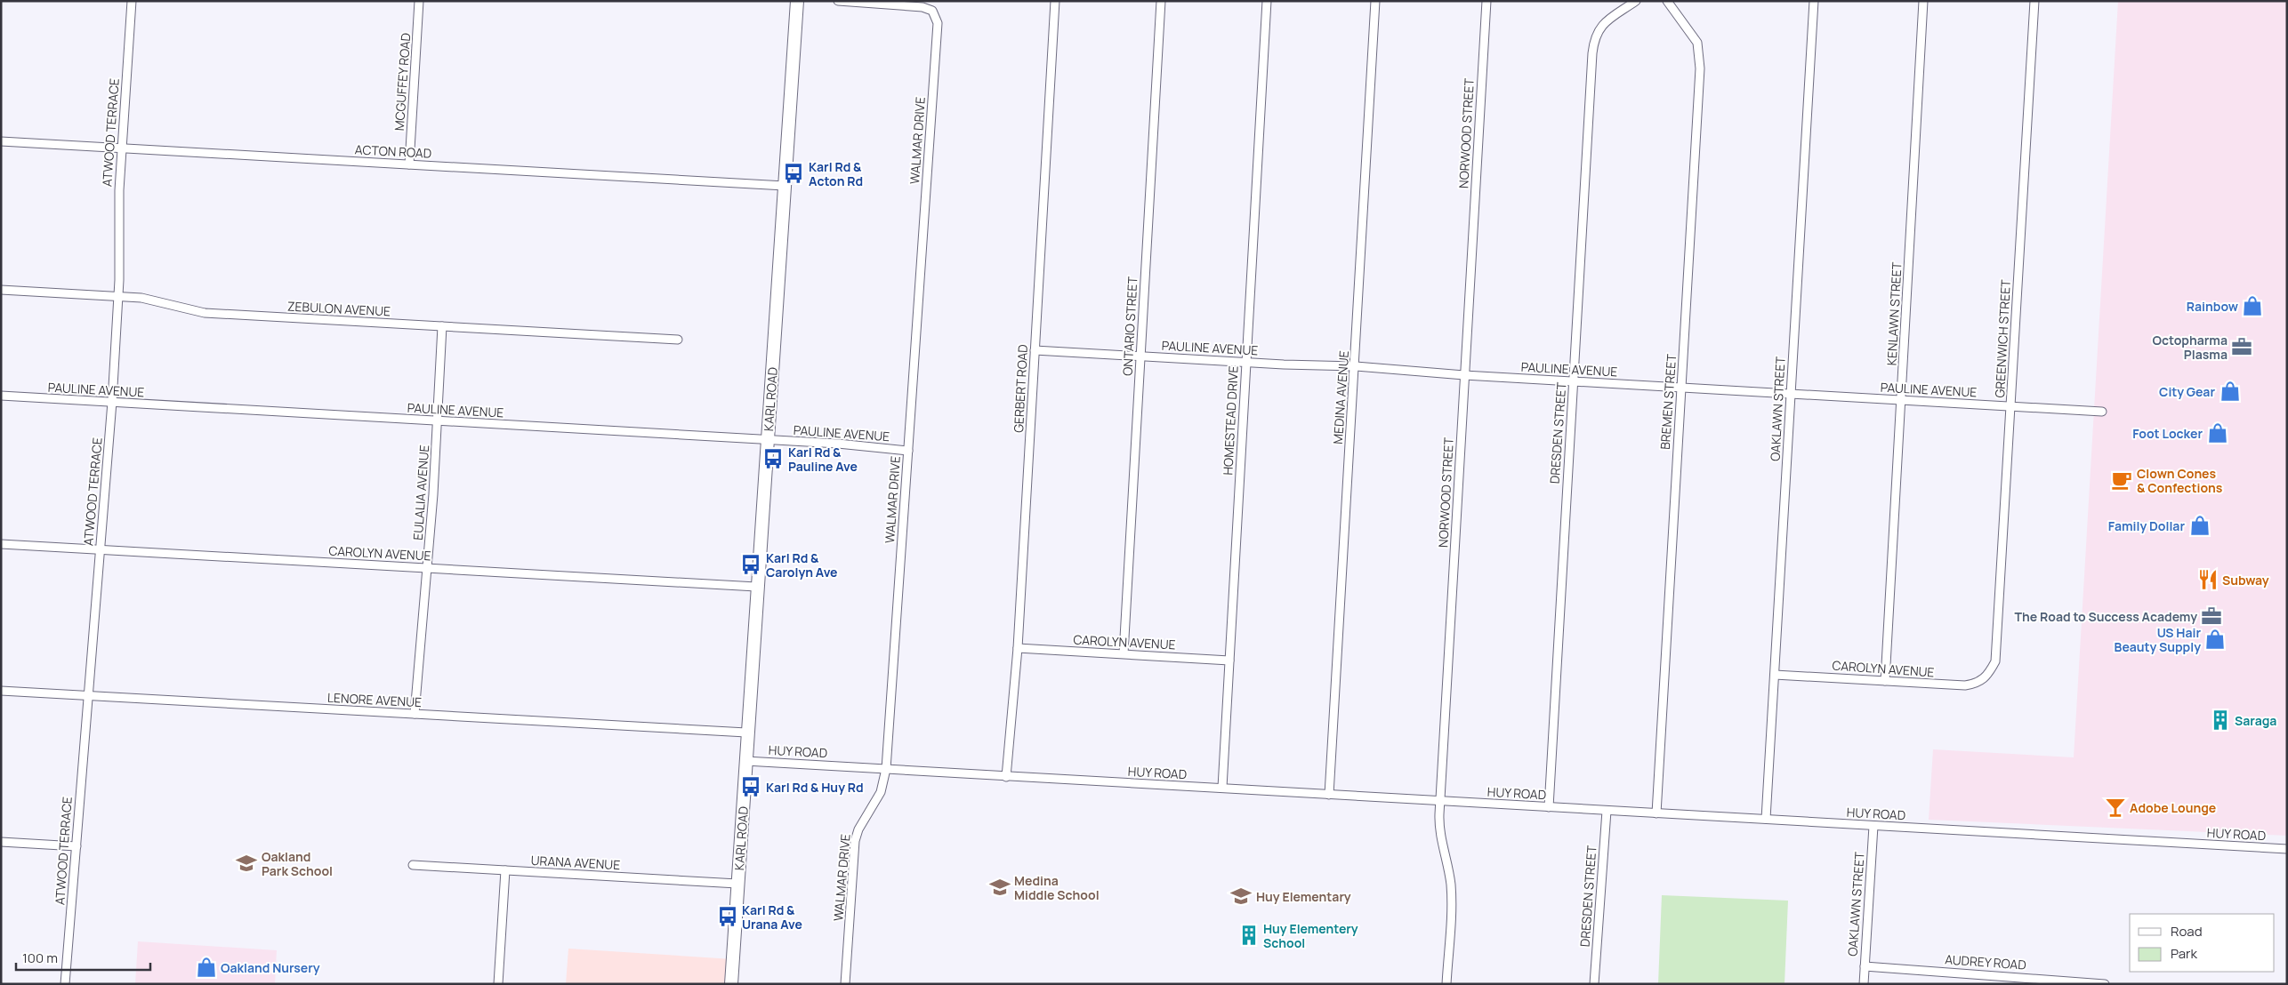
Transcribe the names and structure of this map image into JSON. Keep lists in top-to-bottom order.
{
  "streets": {
    "main road": ["KARL ROAD"],
    "street": [
      "MCGUFFEY ROAD",
      "ATWOOD TERRACE",
      "NORWOOD STREET",
      "WALMAR DRIVE",
      "ACTON ROAD",
      "ZEBULON AVENUE",
      "KENLAWN STREET",
      "ONTARIO STREET",
      "GREENWICH STREET",
      "PAULINE AVENUE",
      "GERBERT ROAD",
      "MEDINA AVENUE",
      "BREMEN STREET",
      "OAKLAWN STREET",
      "HOMESTEAD DRIVE",
      "DRESDEN STREET",
      "EULALIA AVENUE",
      "CAROLYN AVENUE",
      "LENORE AVENUE",
      "HUY ROAD",
      "URANA AVENUE",
      "AUDREY ROAD"
    ]
  },
  "crossings": [
    ["MCGUFFEY ROAD", "ACTON ROAD"],
    ["ATWOOD TERRACE", "ACTON ROAD"],
    ["ATWOOD TERRACE", "ZEBULON AVENUE"],
    ["ATWOOD TERRACE", "PAULINE AVENUE"],
    ["ATWOOD TERRACE", "CAROLYN AVENUE"],
    ["ATWOOD TERRACE", "LENORE AVENUE"],
    ["NORWOOD STREET", "PAULINE AVENUE"],
    ["NORWOOD STREET", "HUY ROAD"],
    ["WALMAR DRIVE", "PAULINE AVENUE"],
    ["WALMAR DRIVE", "HUY ROAD"],
    ["ACTON ROAD", "KARL ROAD"],
    ["ZEBULON AVENUE", "EULALIA AVENUE"],
    ["KENLAWN STREET", "PAULINE AVENUE"],
    ["KENLAWN STREET", "CAROLYN AVENUE"],
    ["ONTARIO STREET", "PAULINE AVENUE"],
    ["ONTARIO STREET", "CAROLYN AVENUE"],
    ["GREENWICH STREET", "PAULINE AVENUE"],
    ["GREENWICH STREET", "CAROLYN AVENUE"],
    ["PAULINE AVENUE", "GERBERT ROAD"],
    ["PAULINE AVENUE", "MEDINA AVENUE"],
    ["PAULINE AVENUE", "KARL ROAD"],
    ["PAULINE AVENUE", "BREMEN STREET"],
    ["PAULINE AVENUE", "OAKLAWN STREET"],
    ["PAULINE AVENUE", "HOMESTEAD DRIVE"],
    ["PAULINE AVENUE", "DRESDEN STREET"],
    ["PAULINE AVENUE", "EULALIA AVENUE"],
    ["GERBERT ROAD", "CAROLYN AVENUE"],
    ["GERBERT ROAD", "HUY ROAD"],
    ["MEDINA AVENUE", "HUY ROAD"],
    ["KARL ROAD", "CAROLYN AVENUE"],
    ["KARL ROAD", "LENORE AVENUE"],
    ["KARL ROAD", "HUY ROAD"],
    ["KARL ROAD", "URANA AVENUE"],
    ["BREMEN STREET", "HUY ROAD"],
    ["OAKLAWN STREET", "CAROLYN AVENUE"],
    ["OAKLAWN STREET", "HUY ROAD"],
    ["OAKLAWN STREET", "AUDREY ROAD"],
    ["HOMESTEAD DRIVE", "CAROLYN AVENUE"],
    ["HOMESTEAD DRIVE", "HUY ROAD"],
    ["DRESDEN STREET", "HUY ROAD"],
    ["EULALIA AVENUE", "CAROLYN AVENUE"],
    ["EULALIA AVENUE", "LENORE AVENUE"]
  ],
  "places": {
    "bus stop": [
      "Karl Rd & Acton Rd",
      "Karl Rd & Pauline Ave",
      "Karl Rd & Carolyn Ave",
      "Karl Rd & Huy Rd",
      "Karl Rd & Urana Ave"
    ],
    "shop": [
      "Rainbow",
      "City Gear",
      "Foot Locker",
      "Family Dollar",
      "US Hair Beauty Supply",
      "Oakland Nursery"
    ],
    "office": ["Octopharma Plasma", "The Road to Success Academy"],
    "cafe": ["Clown Cones & Confections"],
    "restaurant": ["Subway"],
    "building": ["Saraga", "Huy Elementery School"],
    "bar": ["Adobe Lounge"],
    "school or university": ["Oakland Park School", "Medina Middle School", "Huy Elementary"]
  },
  "legend": ["Road", "Park"],
  "scale_bar": "100 m"
}
